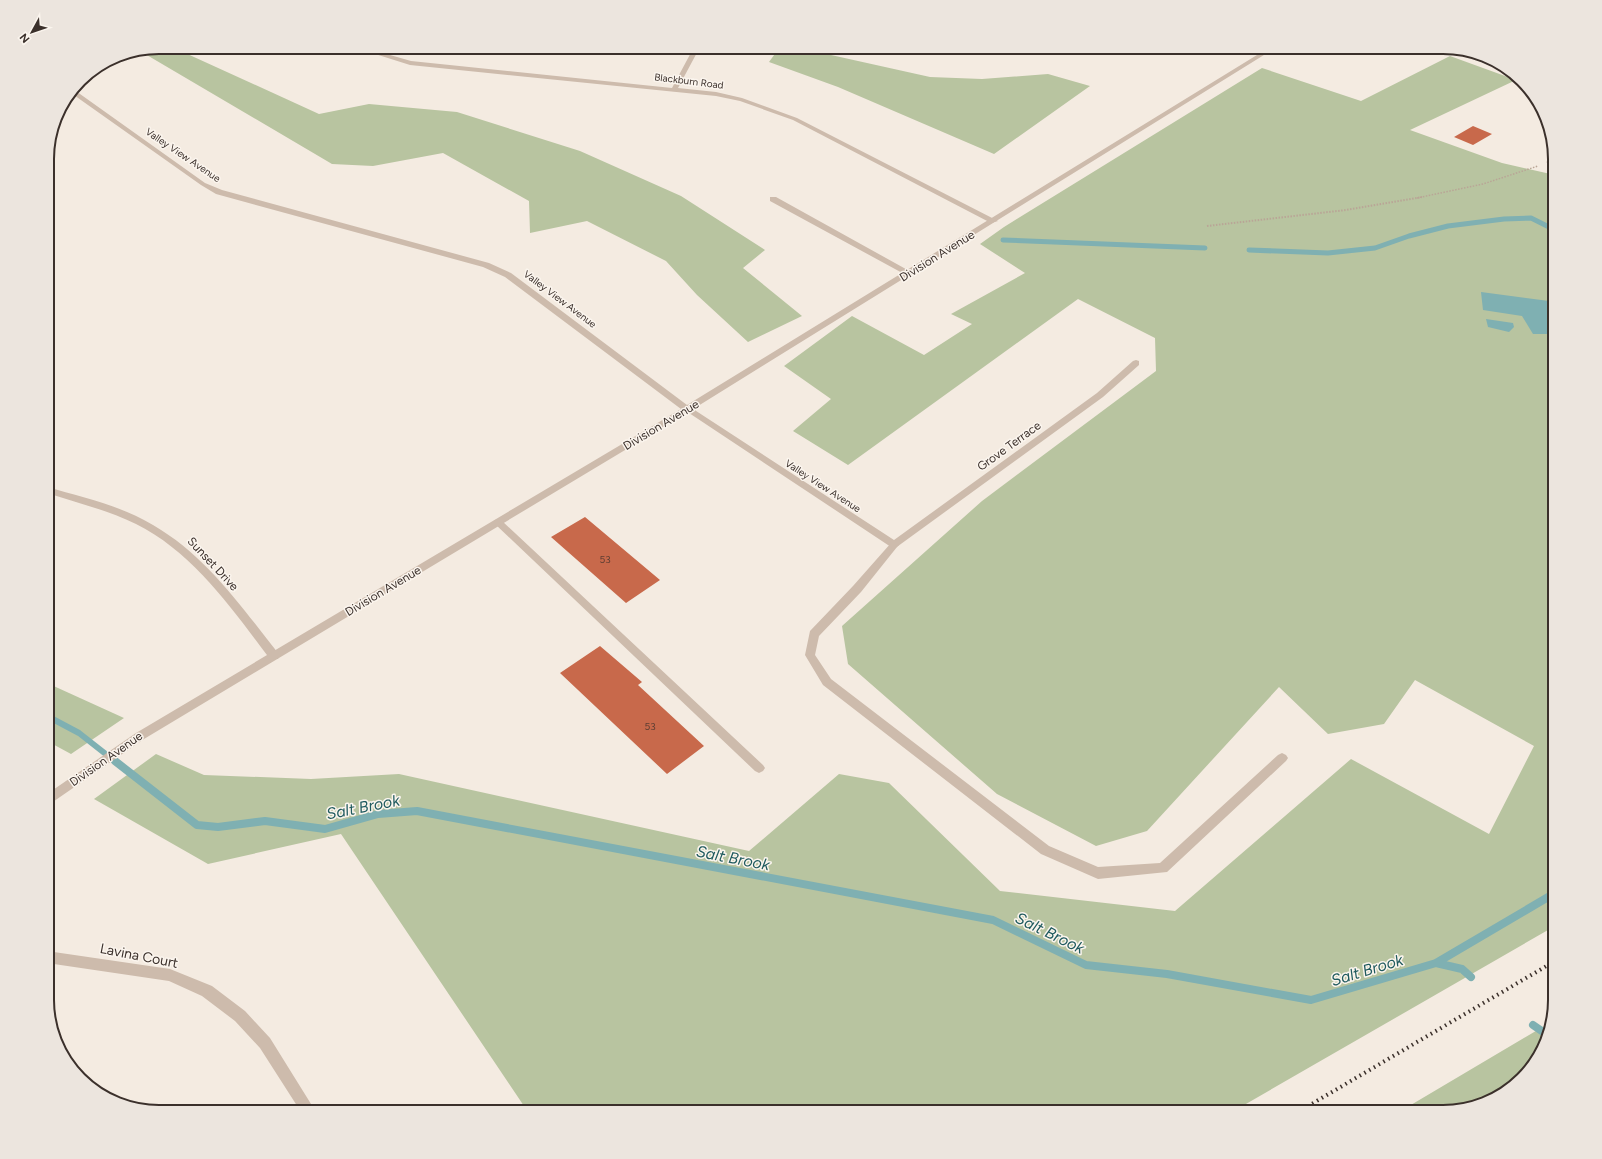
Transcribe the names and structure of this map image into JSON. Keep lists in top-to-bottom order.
{
  "streets": {
    "street": [
      "Blackburn Road",
      "Valley View Avenue",
      "Division Avenue",
      "Grove Terrace",
      "Sunset Drive",
      "Lavina Court"
    ]
  },
  "crossings": [
    ["Blackburn Road", "Division Avenue"],
    ["Valley View Avenue", "Division Avenue"],
    ["Valley View Avenue", "Grove Terrace"],
    ["Division Avenue", "Sunset Drive"]
  ],
  "water": ["Salt Brook"],
  "house_numbers": ["53", "53"],
  "north": "bottom left"
}
